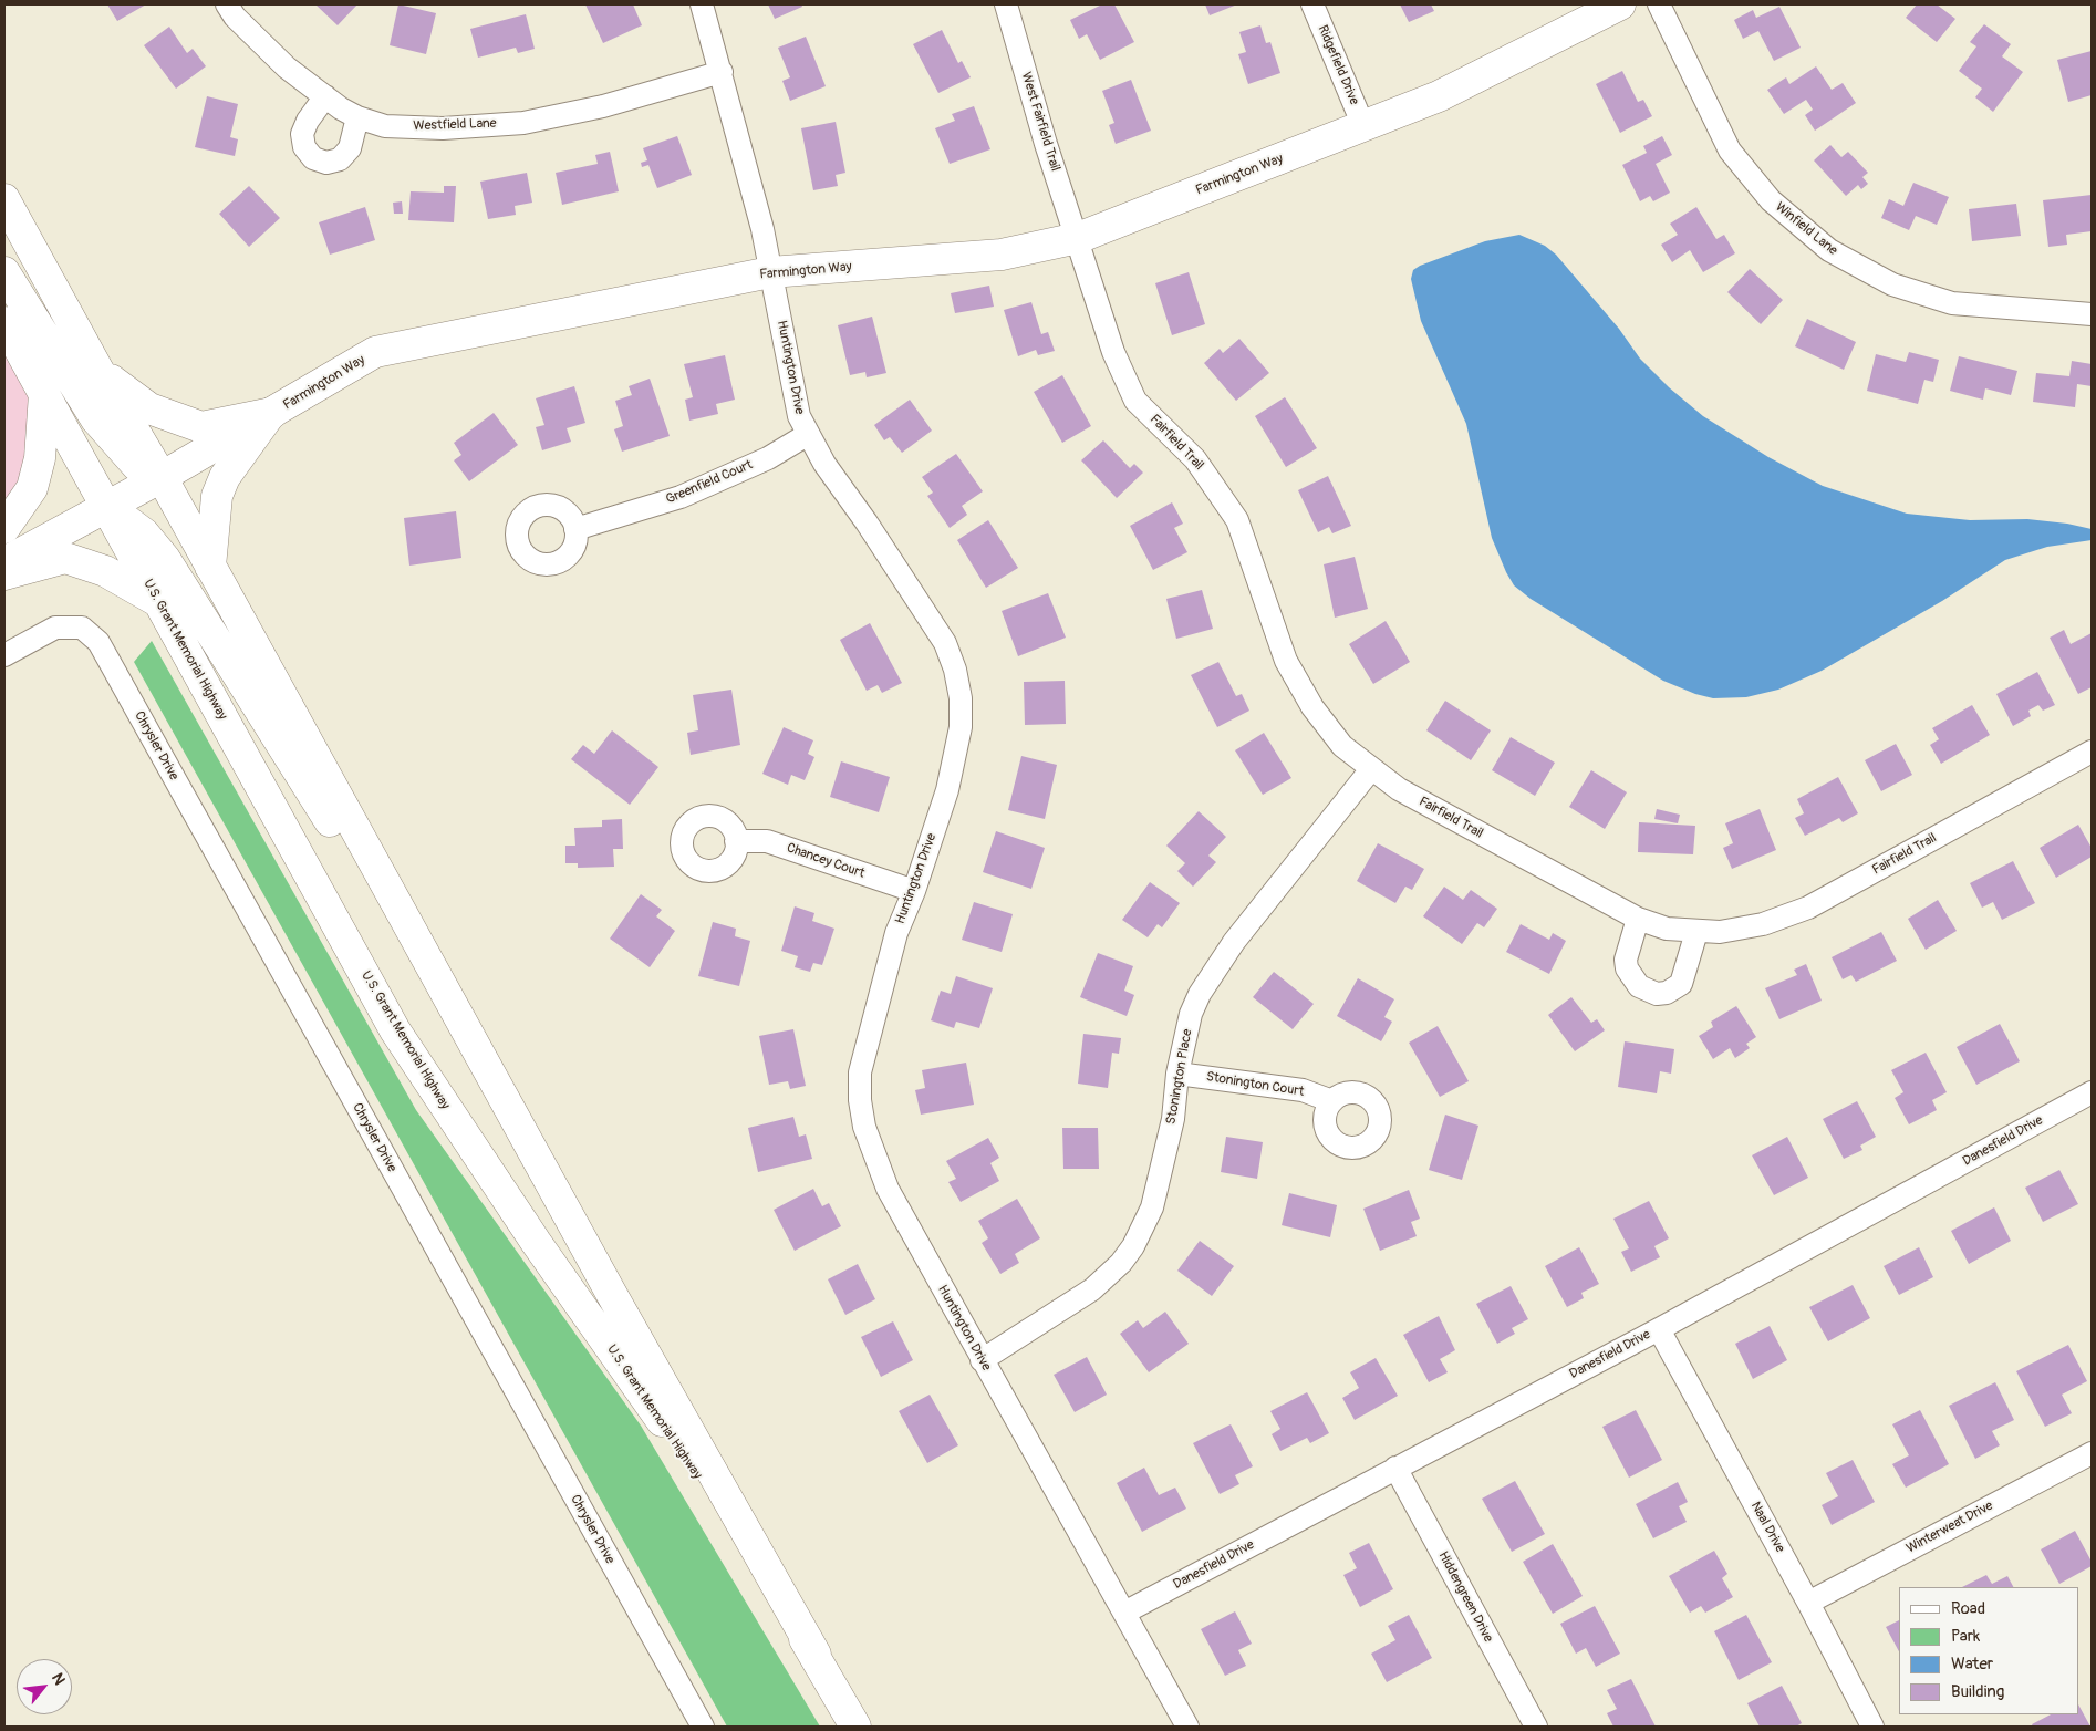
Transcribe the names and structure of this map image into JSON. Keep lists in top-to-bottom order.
{
  "streets": {
    "main road": ["Farmington Way", "U.S. Grant Memorial Highway"],
    "street": [
      "Ridgefield Drive",
      "West Fairfield Trail",
      "Westfield Lane",
      "Winfield Lane",
      "Huntington Drive",
      "Fairfield Trail",
      "Greenfield Court",
      "Chrysler Drive",
      "Chancey Court",
      "Stonington Place",
      "Stonington Court",
      "Danesfield Drive",
      "Naal Drive",
      "Winterweat Drive",
      "Hiddengreen Drive"
    ]
  },
  "crossings": [
    ["Ridgefield Drive", "Farmington Way"],
    ["West Fairfield Trail", "Farmington Way"],
    ["West Fairfield Trail", "Fairfield Trail"],
    ["Westfield Lane", "Huntington Drive"],
    ["Farmington Way", "Huntington Drive"],
    ["Farmington Way", "Fairfield Trail"],
    ["Farmington Way", "U.S. Grant Memorial Highway"],
    ["Huntington Drive", "Greenfield Court"],
    ["Huntington Drive", "Chancey Court"],
    ["Huntington Drive", "Stonington Place"],
    ["Huntington Drive", "Danesfield Drive"],
    ["Fairfield Trail", "Stonington Place"],
    ["Stonington Place", "Stonington Court"],
    ["Danesfield Drive", "Naal Drive"],
    ["Danesfield Drive", "Hiddengreen Drive"],
    ["Naal Drive", "Winterweat Drive"]
  ],
  "legend": [
    "Road",
    "Park",
    "Water",
    "Building"
  ],
  "north": "top right"
}
